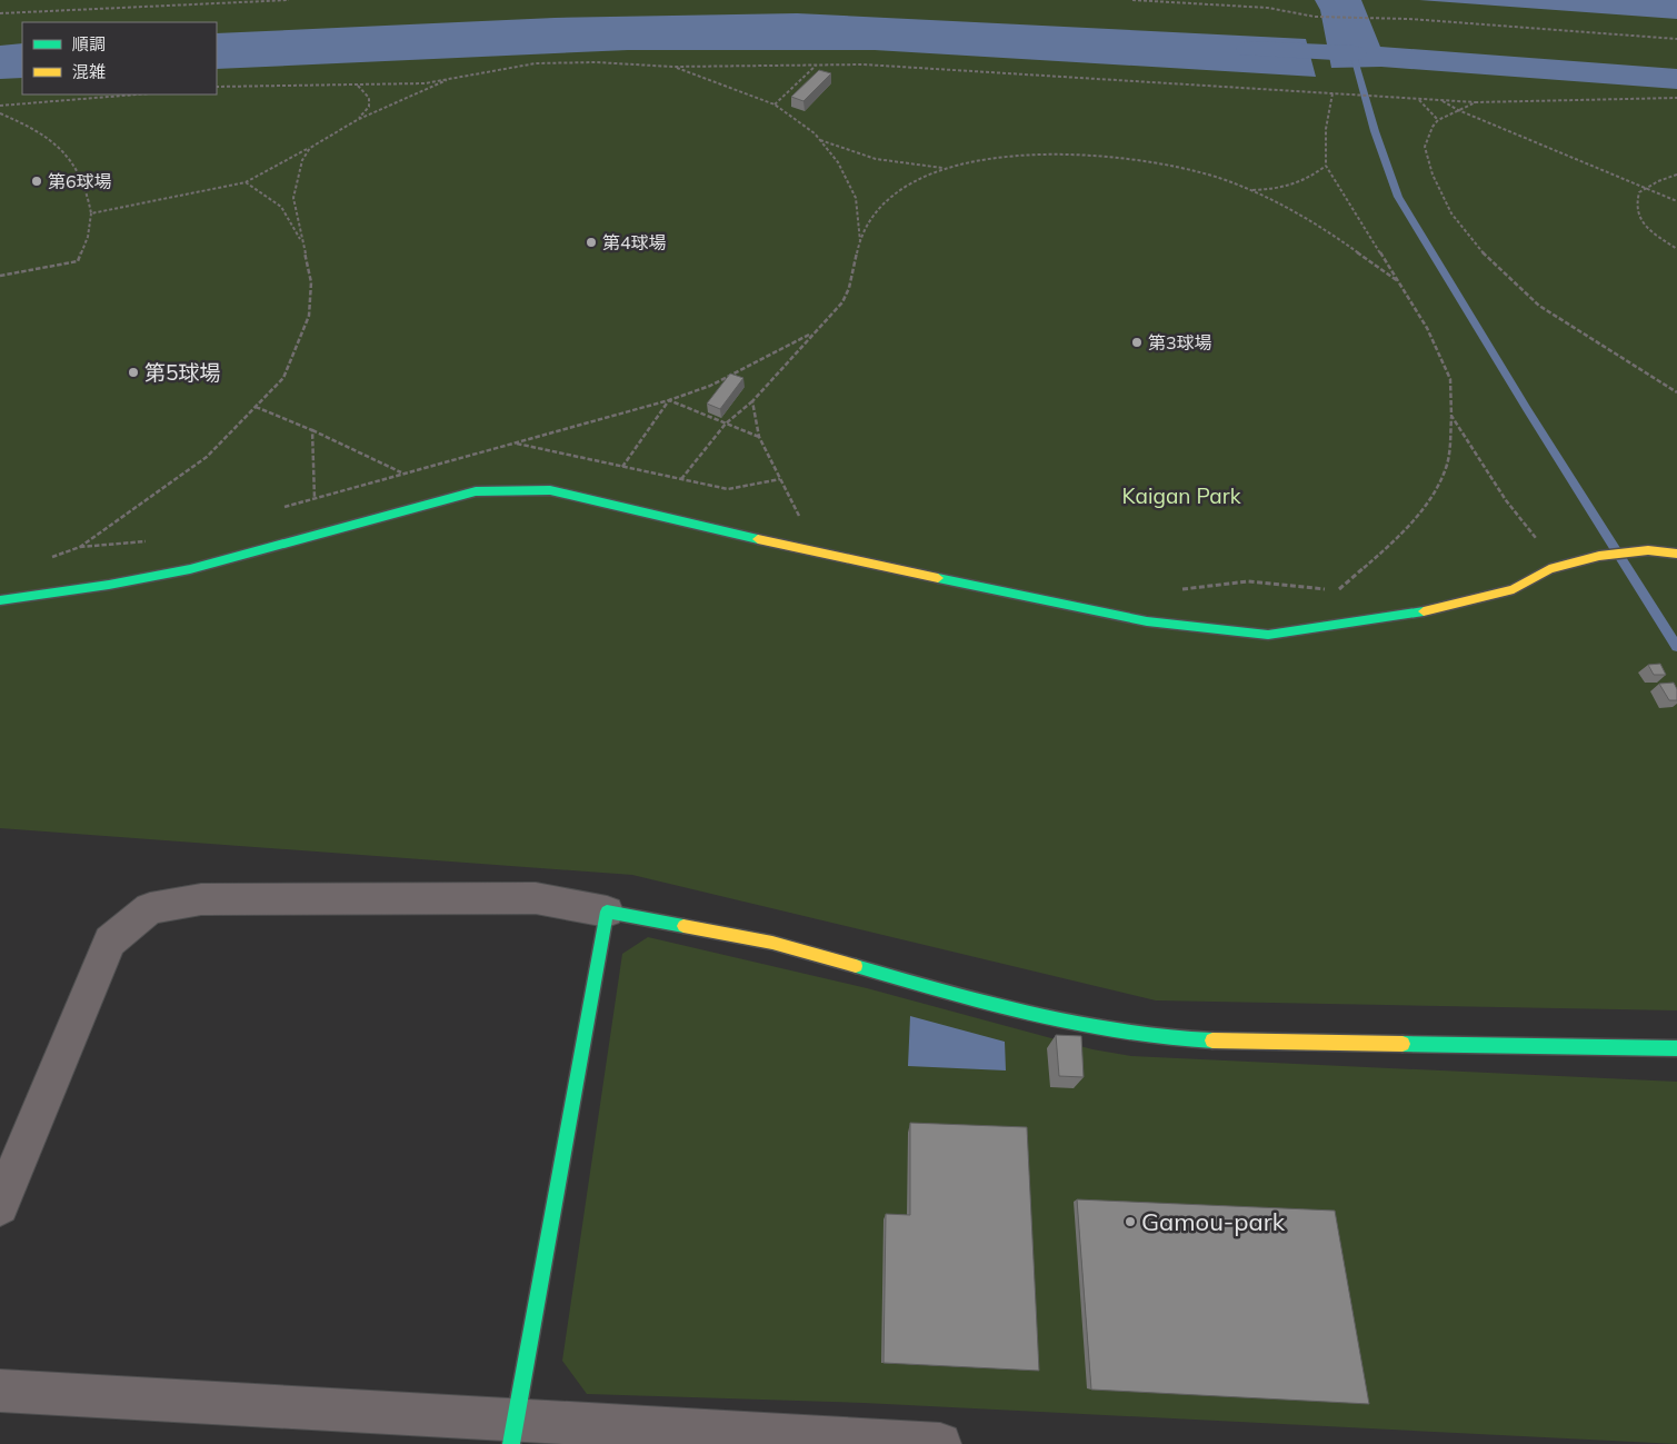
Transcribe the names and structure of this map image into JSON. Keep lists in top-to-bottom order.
{
  "parks": ["Kaigan Park"],
  "places": [
    "第6球場",
    "第4球場",
    "第3球場",
    "第5球場",
    "Gamou-park"
  ],
  "legend": ["順調", "混雑"]
}
